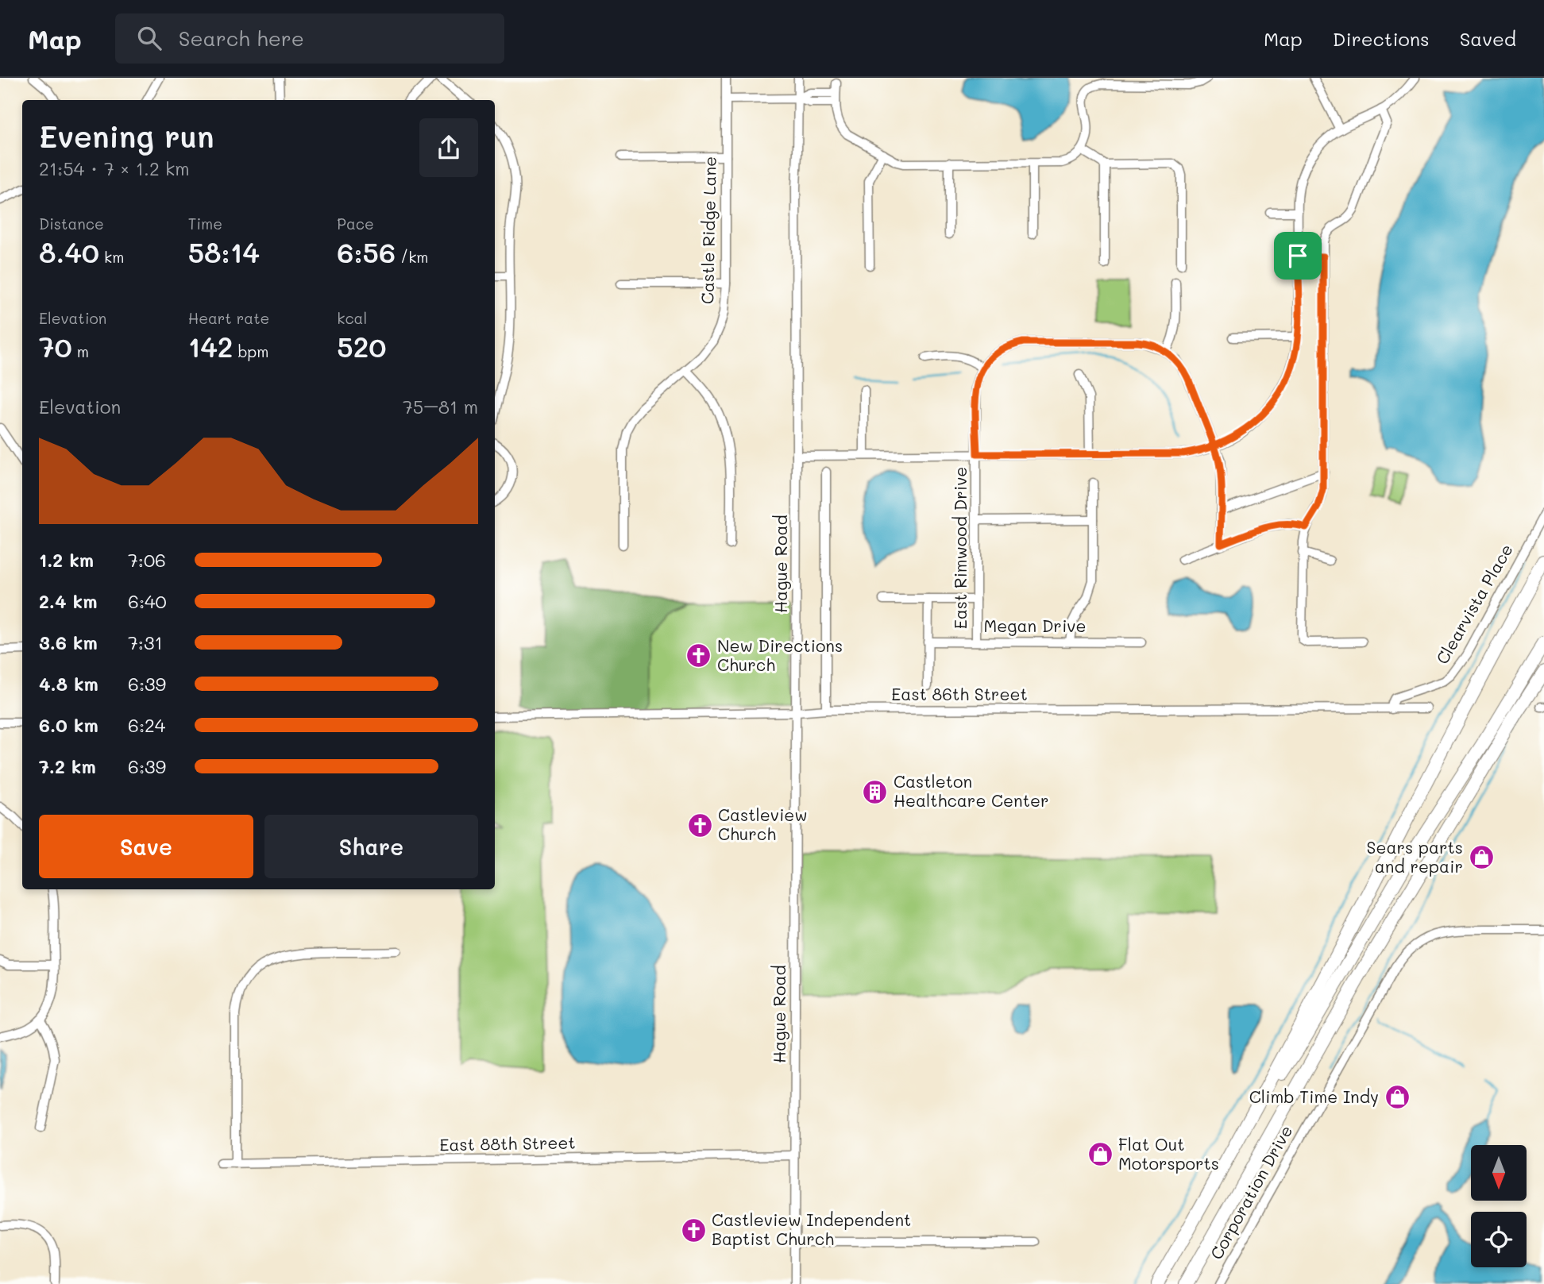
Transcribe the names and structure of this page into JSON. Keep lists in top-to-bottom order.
{
  "streets": {
    "street": [
      "Castle Ridge Lane",
      "East Rimwood Drive",
      "Hague Road",
      "Clearvista Place",
      "Megan Drive",
      "East 86th Street",
      "East 88th Street",
      "Corporation Drive"
    ]
  },
  "crossings": [
    ["East Rimwood Drive", "Megan Drive"],
    ["Hague Road", "East 86th Street"],
    ["Hague Road", "East 88th Street"],
    ["Clearvista Place", "East 86th Street"]
  ],
  "places": {
    "church": ["New Directions Church", "Castleview Church", "Castleview Independent Baptist Church"],
    "building": ["Castleton Healthcare Center"],
    "shop": ["Sears parts and repair", "Climb Time Indy", "Flat Out Motorsports"]
  },
  "north": "bottom",
  "page": {
    "header": "Map",
    "search": "Search here",
    "nav": ["Map", "Directions", "Saved"],
    "heading": ["Evening run", "21:54 · 7 × 1.2 km"],
    "stats": [
      ["Distance", "8.40 km"],
      ["Time", "58:14"],
      ["Pace", "6:56 /km"],
      ["Elevation", "70 m"],
      ["Heart rate", "142 bpm"],
      ["kcal", "520"]
    ],
    "chart": ["Elevation", "75–81 m"],
    "list": [
      {
        "name": "1.2 km",
        "note": "7:06"
      },
      {
        "name": "2.4 km",
        "note": "6:40"
      },
      {
        "name": "3.6 km",
        "note": "7:31"
      },
      {
        "name": "4.8 km",
        "note": "6:39"
      },
      {
        "name": "6.0 km",
        "note": "6:24"
      },
      {
        "name": "7.2 km",
        "note": "6:39"
      }
    ],
    "buttons": ["Save", "Share"]
  }
}
